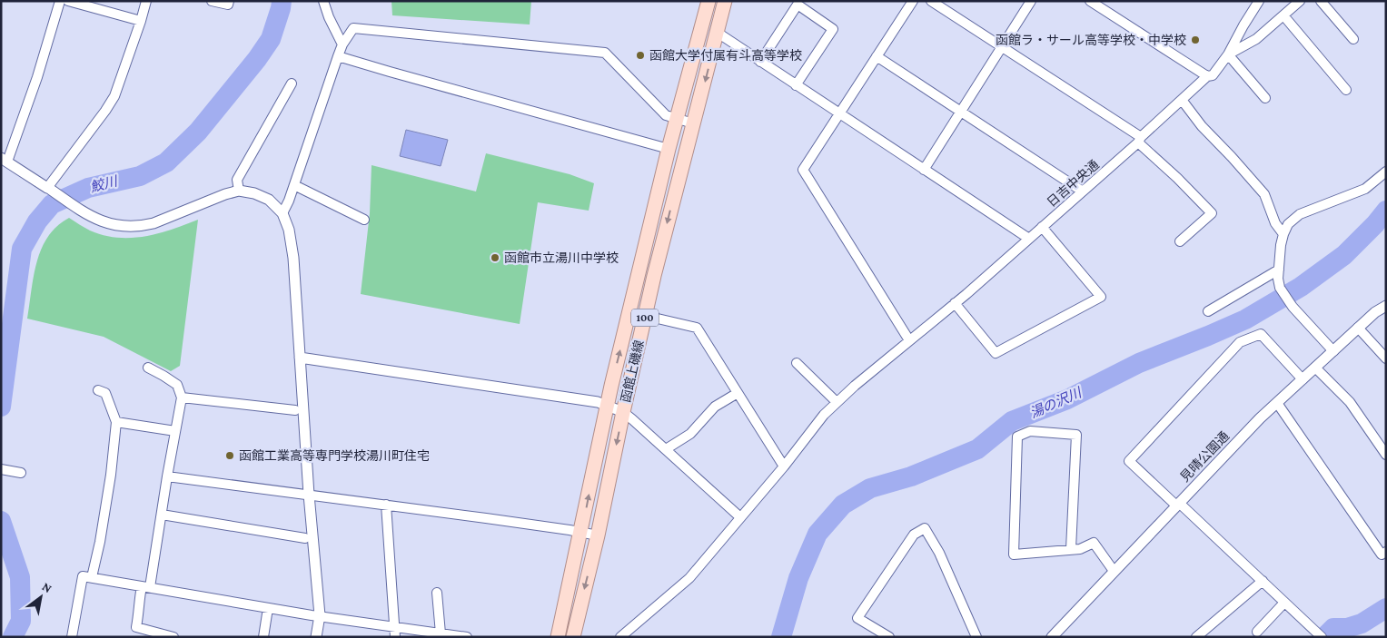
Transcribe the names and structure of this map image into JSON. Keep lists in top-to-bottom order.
{
  "streets": {
    "main road": ["100", "函館上磯線"],
    "street": ["日吉中央通", "見晴公園通"]
  },
  "water": ["鮫川", "湯の沢川"],
  "places": [
    "函館ラ・サール高等学校・中学校",
    "函館大学付属有斗高等学校",
    "函館市立湯川中学校",
    "函館工業高等専門学校湯川町住宅"
  ],
  "north": "top right"
}
